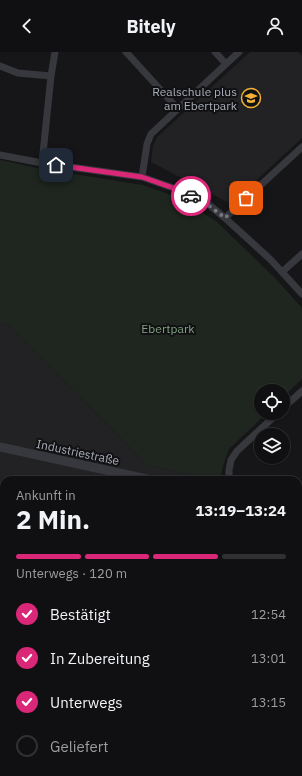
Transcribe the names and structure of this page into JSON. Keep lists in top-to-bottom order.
{
  "streets": {
    "street": ["Industriestraße"]
  },
  "parks": ["Ebertpark"],
  "places": {
    "school or university": ["Realschule plus am Ebertpark"]
  },
  "page": {
    "header": "Bitely",
    "heading": ["2 Min.", "Ankunft in", "13:19–13:24"],
    "bar": "Unterwegs · 120 m",
    "list": [
      ["Bestätigt", "12:54"],
      ["In Zubereitung", "13:01"],
      ["Unterwegs", "13:15"],
      "Geliefert"
    ]
  }
}
